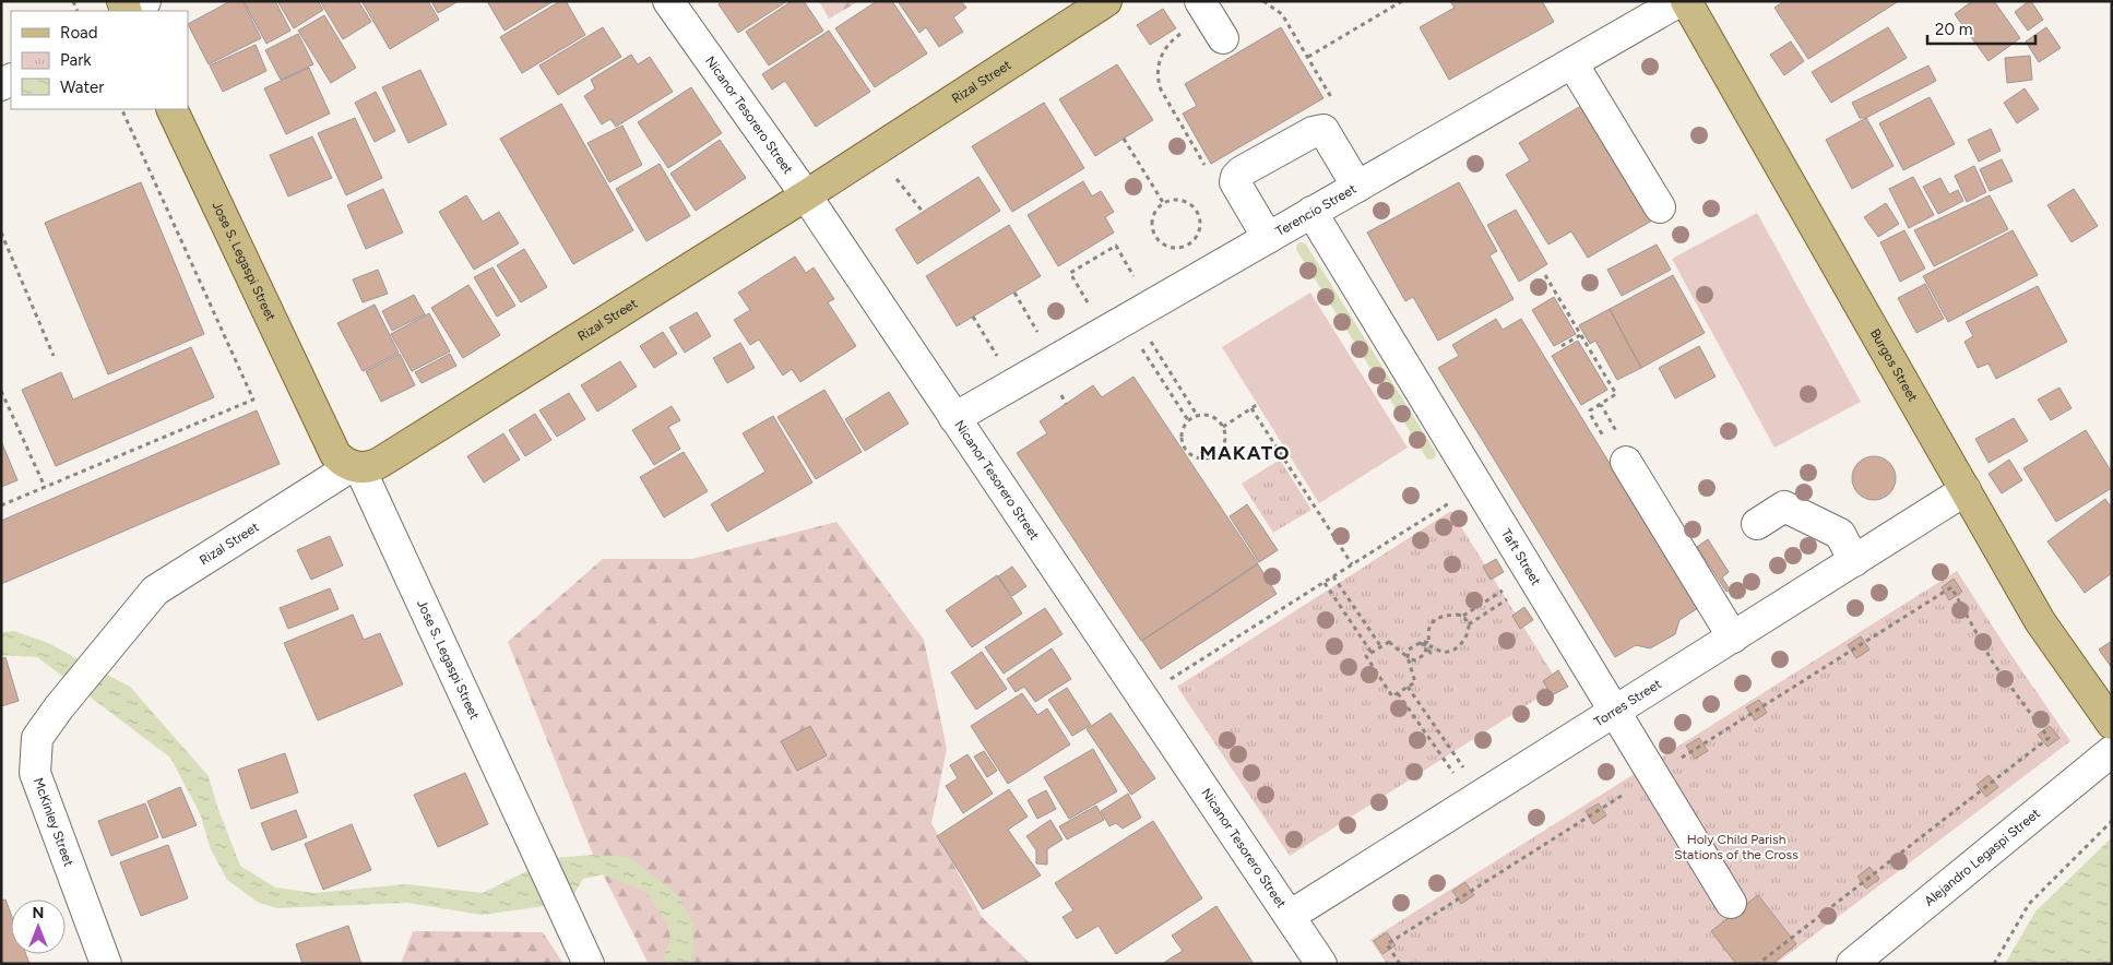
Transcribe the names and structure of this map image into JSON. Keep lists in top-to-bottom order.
{
  "streets": {
    "main road": ["Rizal Street", "Jose S. Legaspi Street", "Burgos Street"],
    "street": [
      "Nicanor Tesorero Street",
      "Terencio Street",
      "Taft Street",
      "Torres Street",
      "McKinley Street",
      "Alejandro Legaspi Street"
    ]
  },
  "crossings": [
    ["Rizal Street", "Nicanor Tesorero Street"],
    ["Rizal Street", "Jose S. Legaspi Street"],
    ["Rizal Street", "McKinley Street"],
    ["Nicanor Tesorero Street", "Terencio Street"],
    ["Nicanor Tesorero Street", "Torres Street"],
    ["Terencio Street", "Taft Street"],
    ["Burgos Street", "Torres Street"],
    ["Taft Street", "Torres Street"]
  ],
  "districts": ["MAKATO"],
  "parks": ["Holy Child Parish Stations of the Cross"],
  "legend": ["Road", "Park", "Water"],
  "scale_bar": "20 m",
  "north": "top"
}
